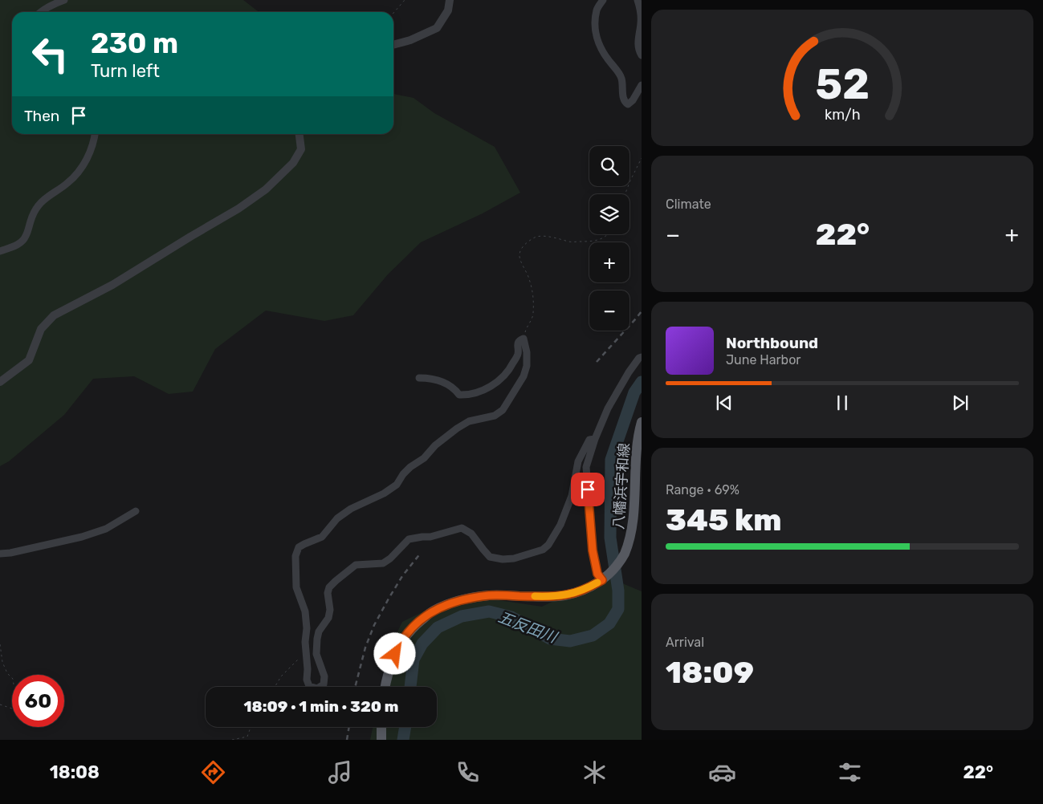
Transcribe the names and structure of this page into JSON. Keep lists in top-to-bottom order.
{
  "streets": {
    "main road": ["八幡浜宇和線"]
  },
  "water": ["五反田川"],
  "page": {
    "turn": ["230 m", "Turn left"],
    "then": "Then",
    "map_buttons": ["+", "−"],
    "tile": [
      "Climate",
      ["Range · 69%", "345 km"],
      ["Arrival", "18:09"]
    ],
    "heat": ["−", "22°", "+"],
    "song": ["Northbound", "June Harbor"],
    "limit": "60",
    "trip": "18:09 · 1 min · 320 m",
    "tabs": ["18:08", "22°"],
    "gauge": ["52", "km/h"]
  }
}
